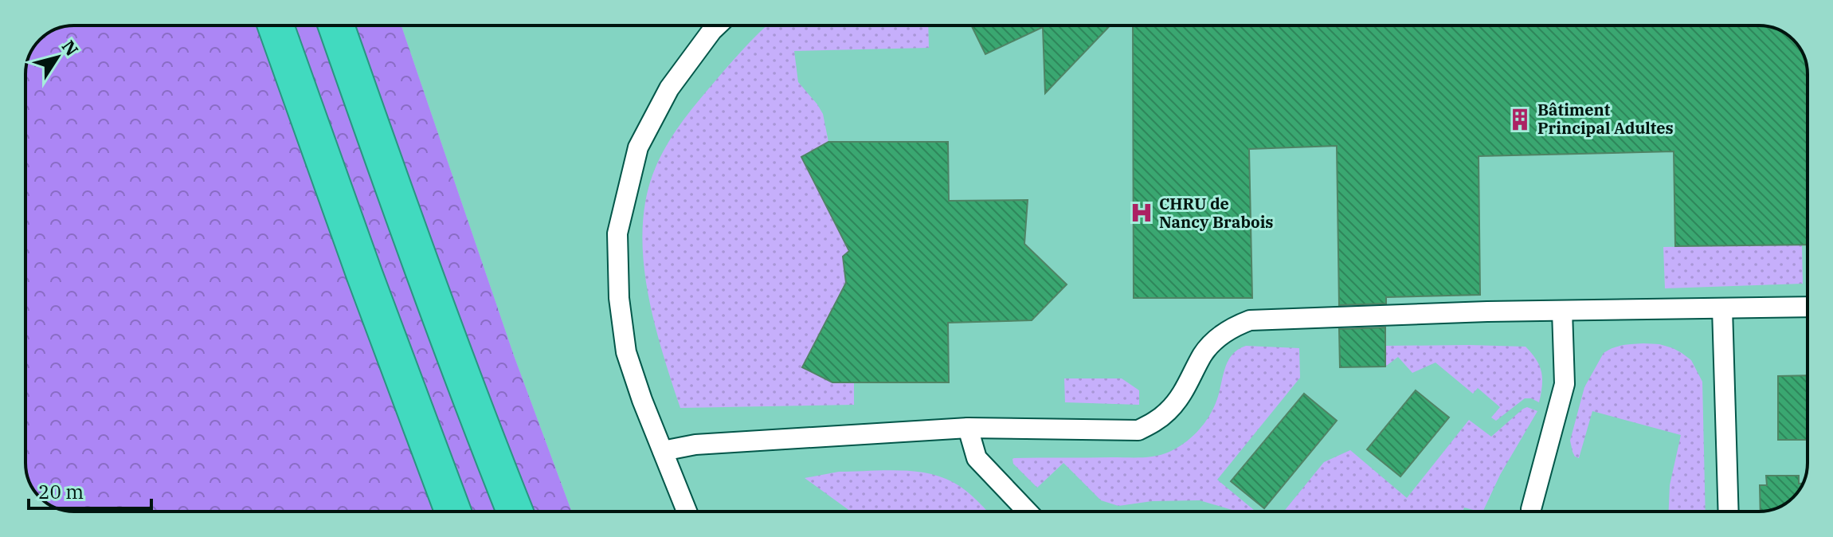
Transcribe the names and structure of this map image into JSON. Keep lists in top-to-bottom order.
{
  "places": {
    "building": ["Bâtiment Principal Adultes"],
    "hospital": ["CHRU de Nancy Brabois"]
  },
  "scale_bar": "20 m",
  "north": "top right"
}
